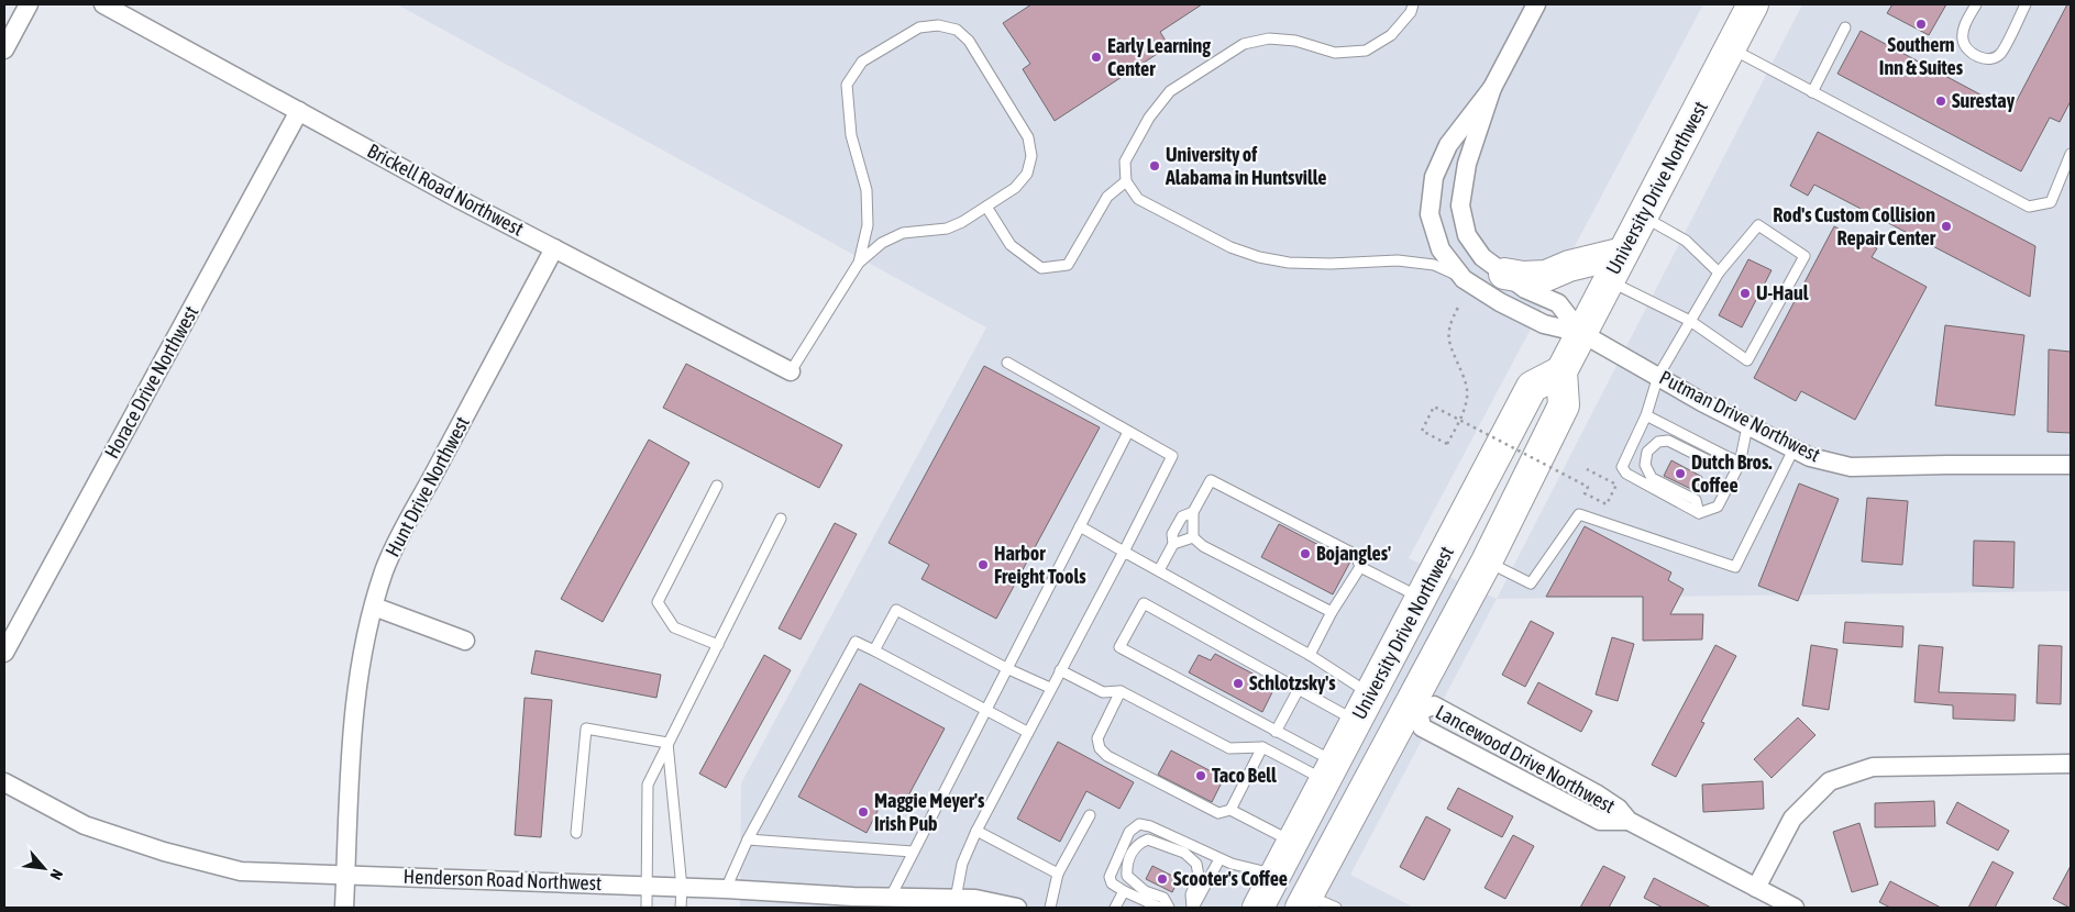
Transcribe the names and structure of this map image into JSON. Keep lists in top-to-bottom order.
{
  "streets": {
    "highway": ["University Drive Northwest"],
    "street": [
      "Brickell Road Northwest",
      "Horace Drive Northwest",
      "Putman Drive Northwest",
      "Hunt Drive Northwest",
      "Lancewood Drive Northwest",
      "Henderson Road Northwest"
    ]
  },
  "crossings": [
    ["University Drive Northwest", "Putman Drive Northwest"],
    ["University Drive Northwest", "Lancewood Drive Northwest"],
    ["Brickell Road Northwest", "Horace Drive Northwest"],
    ["Brickell Road Northwest", "Hunt Drive Northwest"],
    ["Hunt Drive Northwest", "Henderson Road Northwest"]
  ],
  "places": [
    "Southern Inn & Suites",
    "Early Learning Center",
    "Surestay",
    "University of Alabama in Huntsville",
    "Rod's Custom Collision Repair Center",
    "U-Haul",
    "Dutch Bros. Coffee",
    "Bojangles'",
    "Harbor Freight Tools",
    "Schlotzsky's",
    "Taco Bell",
    "Maggie Meyer's Irish Pub",
    "Scooter's Coffee"
  ],
  "north": "bottom right"
}
